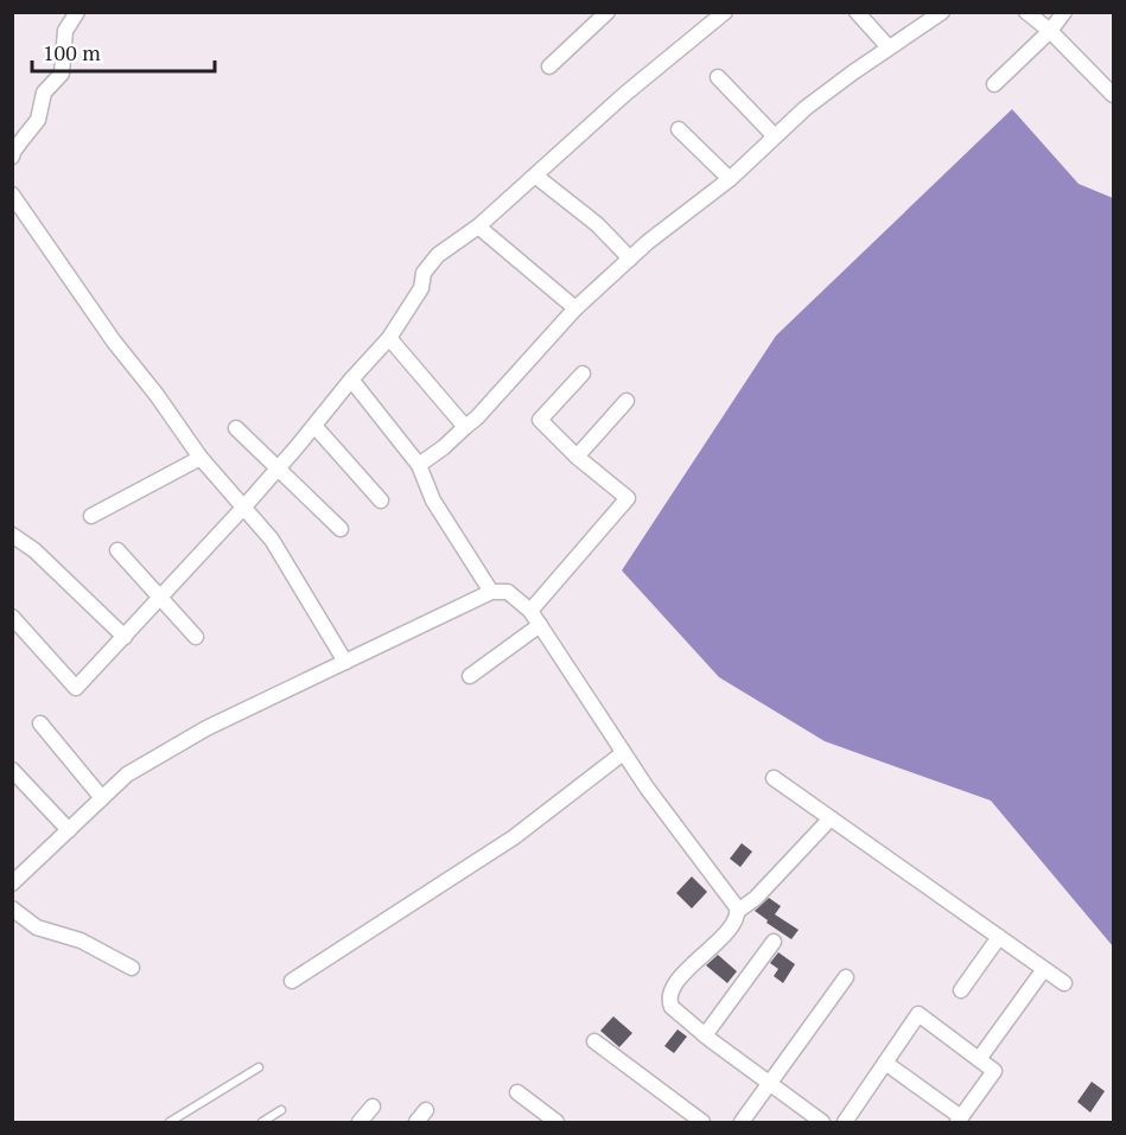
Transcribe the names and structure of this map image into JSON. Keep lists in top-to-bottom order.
{
  "scale_bar": "100 m"
}
